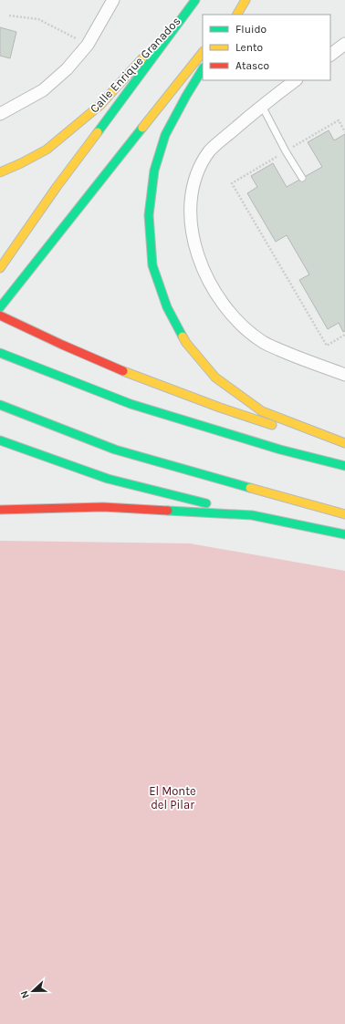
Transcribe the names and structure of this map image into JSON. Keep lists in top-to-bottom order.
{
  "streets": {
    "main road": ["Calle Enrique Granados"]
  },
  "parks": ["El Monte del Pilar"],
  "legend": ["Fluido", "Lento", "Atasco"],
  "north": "left"
}
